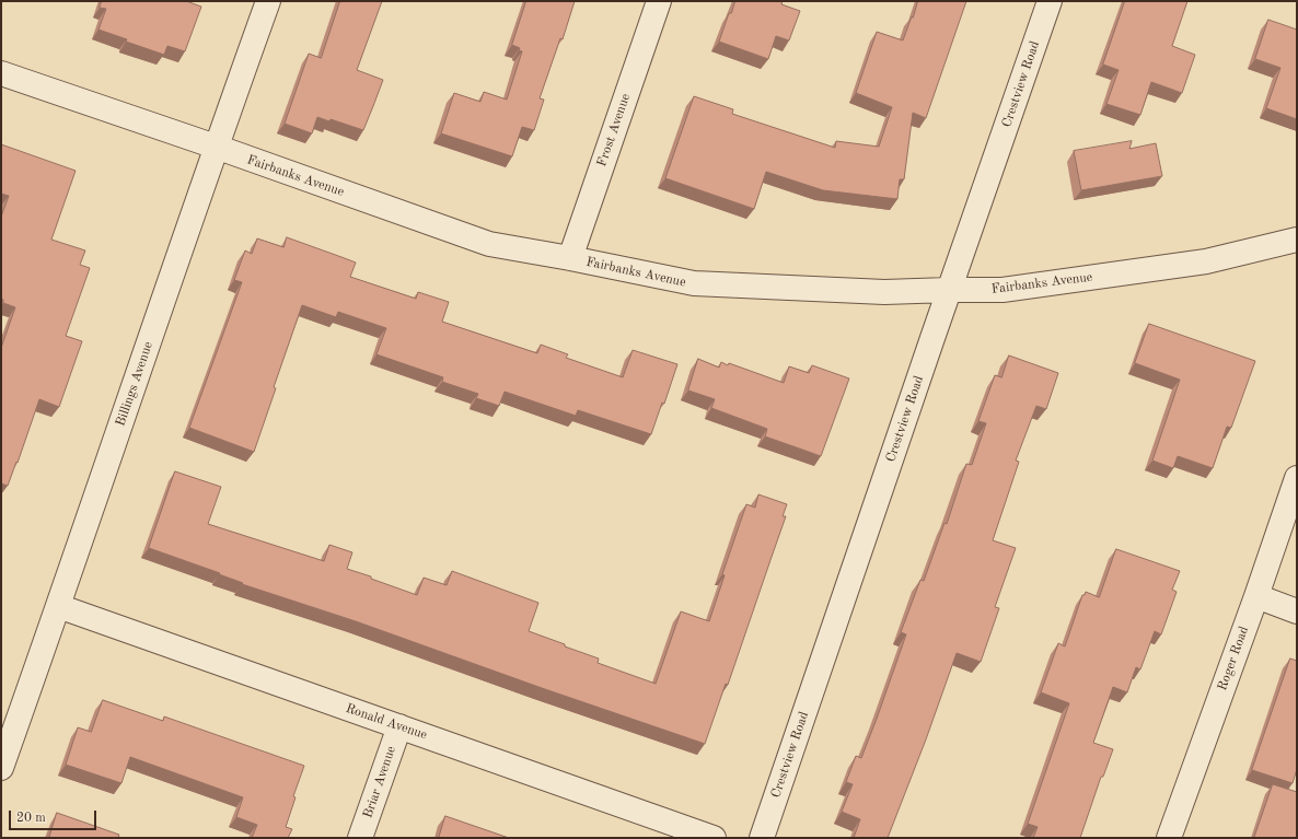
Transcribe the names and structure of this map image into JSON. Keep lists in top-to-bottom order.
{
  "streets": {
    "street": [
      "Crestview Road",
      "Frost Avenue",
      "Fairbanks Avenue",
      "Billings Avenue",
      "Roger Road",
      "Ronald Avenue",
      "Briar Avenue"
    ]
  },
  "crossings": [
    ["Crestview Road", "Fairbanks Avenue"],
    ["Frost Avenue", "Fairbanks Avenue"],
    ["Fairbanks Avenue", "Billings Avenue"],
    ["Billings Avenue", "Ronald Avenue"],
    ["Ronald Avenue", "Briar Avenue"]
  ],
  "scale_bar": "20 m"
}
